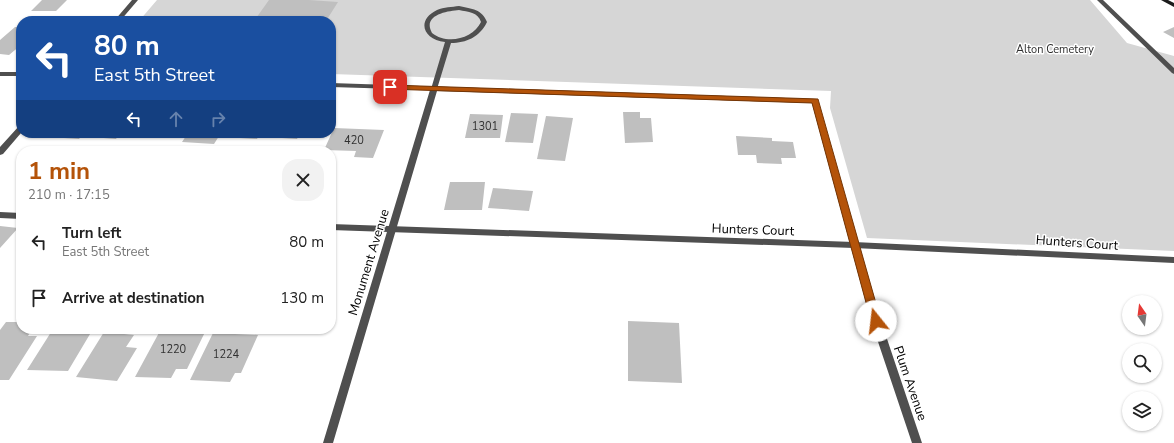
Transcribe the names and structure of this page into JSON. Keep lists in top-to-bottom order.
{
  "streets": {
    "street": ["Hunters Court", "Monument Avenue", "Plum Avenue"]
  },
  "crossings": [
    ["Hunters Court", "Monument Avenue"],
    ["Hunters Court", "Plum Avenue"],
    ["Monument Avenue", "Plum Avenue"]
  ],
  "parks": ["Alton Cemetery"],
  "house_numbers": [
    "1301",
    "420",
    "1220",
    "1224"
  ],
  "north": "top",
  "page": {
    "turn": ["80 m", "East 5th Street"],
    "heading": ["1 min", "210 m · 17:15"],
    "list": [
      {
        "name": "Turn left",
        "note": "East 5th Street",
        "value": "80 m"
      },
      {
        "name": "Arrive at destination",
        "value": "130 m"
      }
    ]
  }
}
